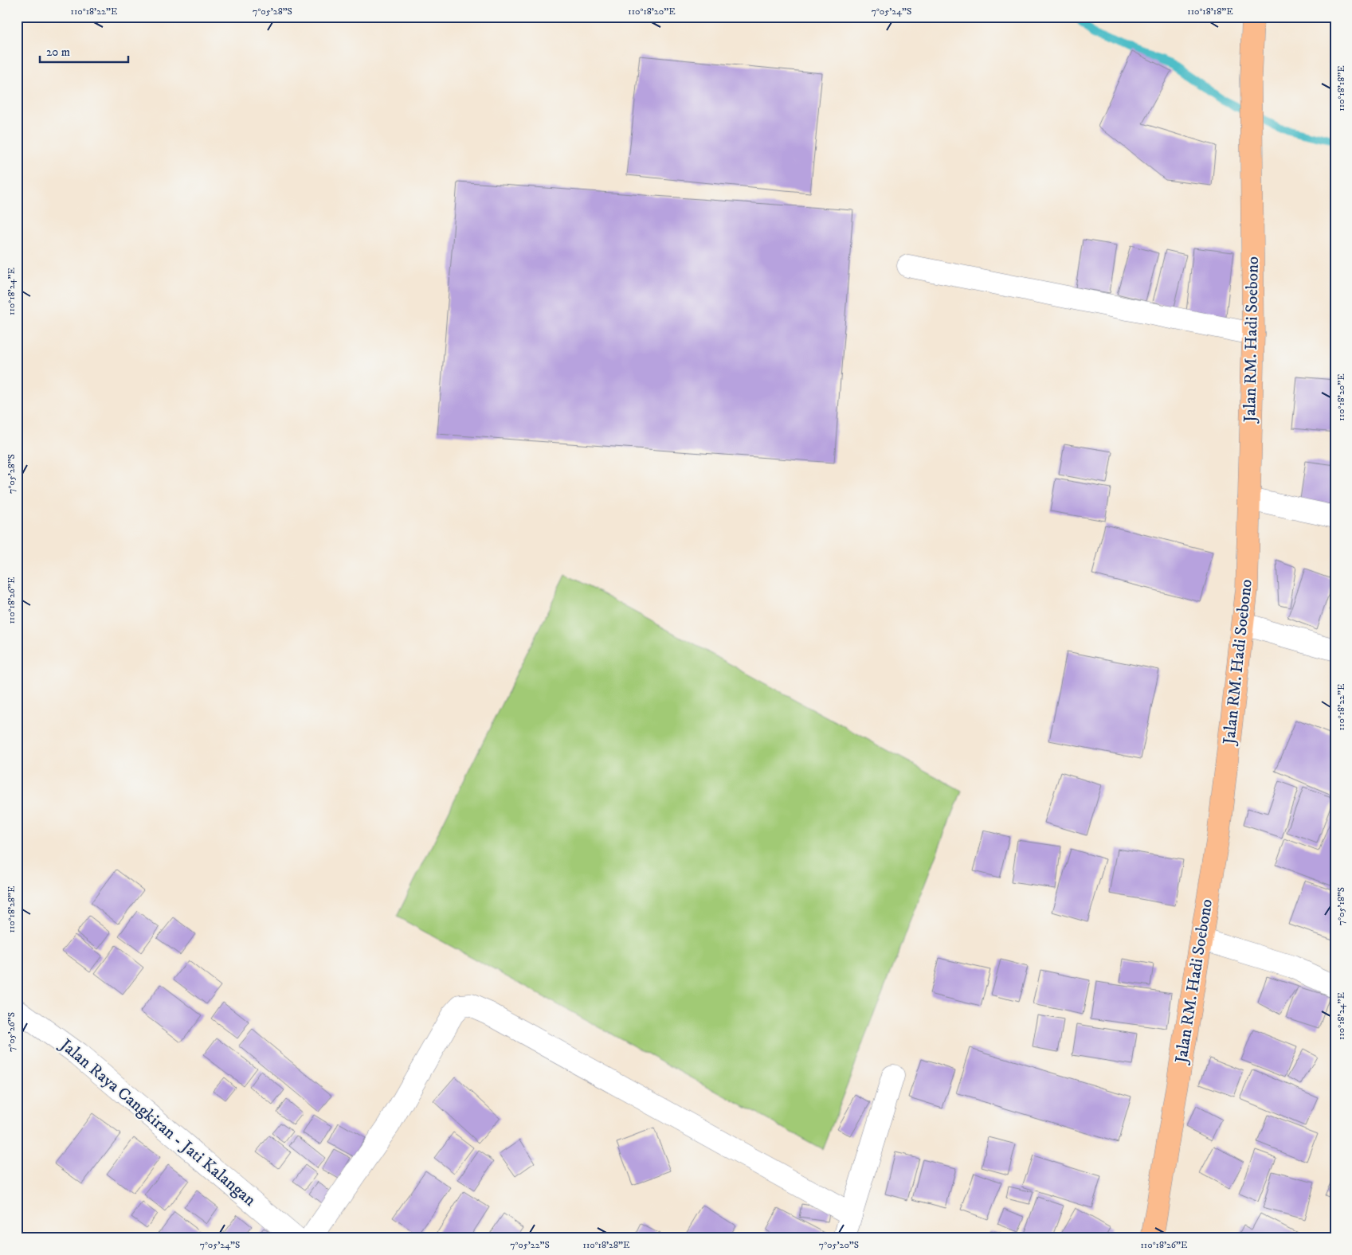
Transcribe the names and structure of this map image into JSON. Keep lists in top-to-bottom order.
{
  "streets": {
    "main road": ["Jalan RM. Hadi Soebono"],
    "street": ["Jalan Raya Cangkiran - Jati Kalangan"]
  },
  "scale_bar": "20 m",
  "coordinates": [
    "110°18'22\"E",
    "7°05'28\"S",
    "110°18'20\"E",
    "7°05'24\"S",
    "110°18'18\"E",
    "110°18'24\"E",
    "110°18'26\"E",
    "7°05'18\"S",
    "110°18'28\"E",
    "7°05'26\"S",
    "7°05'22\"S",
    "7°05'20\"S"
  ]
}
